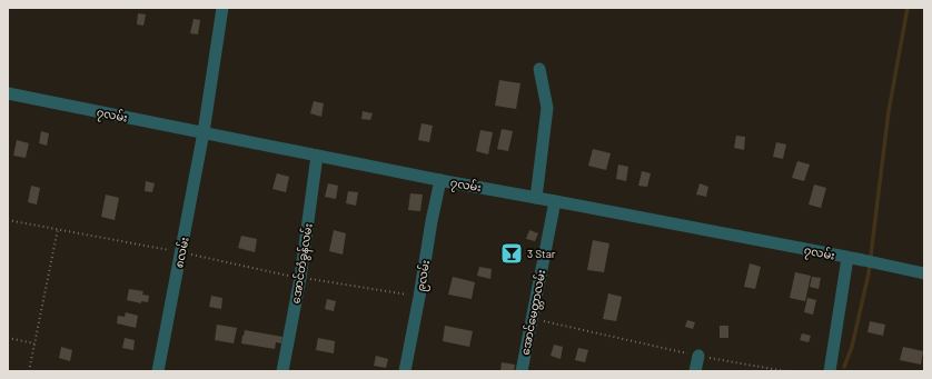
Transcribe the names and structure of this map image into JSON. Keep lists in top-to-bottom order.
{
  "streets": {
    "street": [
      "၇လမ်း",
      "၈လမ်း",
      "အောင်တံခွန်လမ်း",
      "၉လမ်း",
      "အောင်မေတ္တာလမ်း"
    ]
  },
  "crossings": [
    ["၇လမ်း", "၈လမ်း"],
    ["၇လမ်း", "အောင်တံခွန်လမ်း"],
    ["၇လမ်း", "၉လမ်း"],
    ["၇လမ်း", "အောင်မေတ္တာလမ်း"]
  ],
  "places": {
    "bar": ["3 Star"]
  }
}
